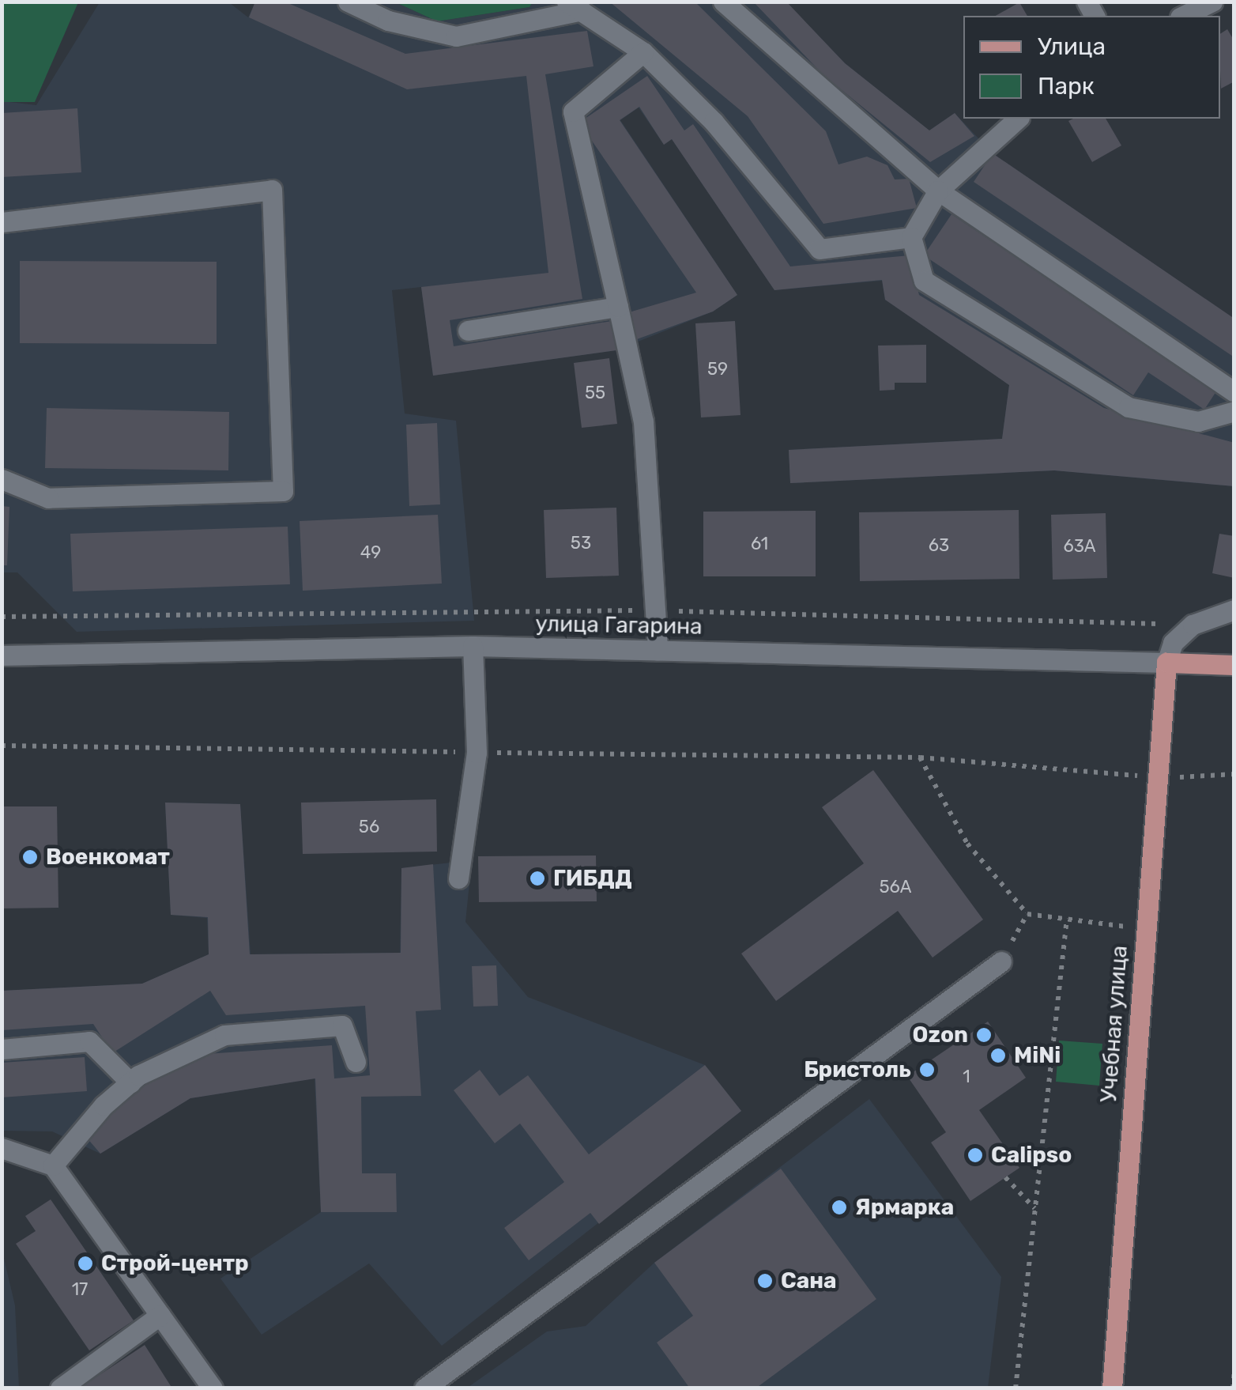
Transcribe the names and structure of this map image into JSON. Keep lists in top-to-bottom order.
{
  "streets": {
    "main road": ["улица Гагарина", "Учебная улица"]
  },
  "crossings": [
    ["улица Гагарина", "Учебная улица"]
  ],
  "places": [
    "Военкомат",
    "ГИБДД",
    "Ozon",
    "MiNi",
    "Бристоль",
    "Calipso",
    "Ярмарка",
    "Строй-центр",
    "Сана"
  ],
  "house_numbers": [
    "59",
    "55",
    "53",
    "61",
    "63",
    "63А",
    "49",
    "56",
    "56А",
    "1",
    "17"
  ],
  "legend": ["Улица", "Парк"]
}
